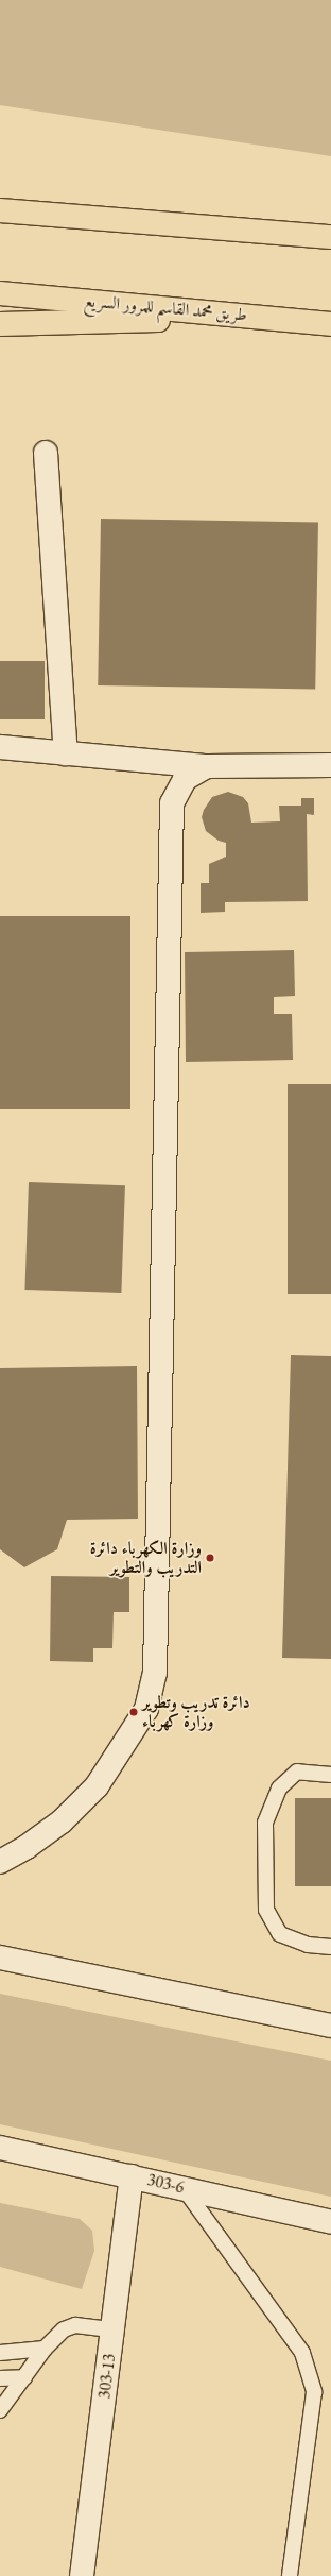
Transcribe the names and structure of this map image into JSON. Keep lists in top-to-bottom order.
{
  "streets": {
    "highway": ["طريق محمد القاسم للمرور السريع"],
    "street": ["303-6", "303-13"]
  },
  "crossings": [
    ["303-6", "303-13"]
  ],
  "places": ["وزارة الكهرباء دائرة التدريب والتطوير", "دائرة تدريب وتطوير وزارة كهرباء"]
}
